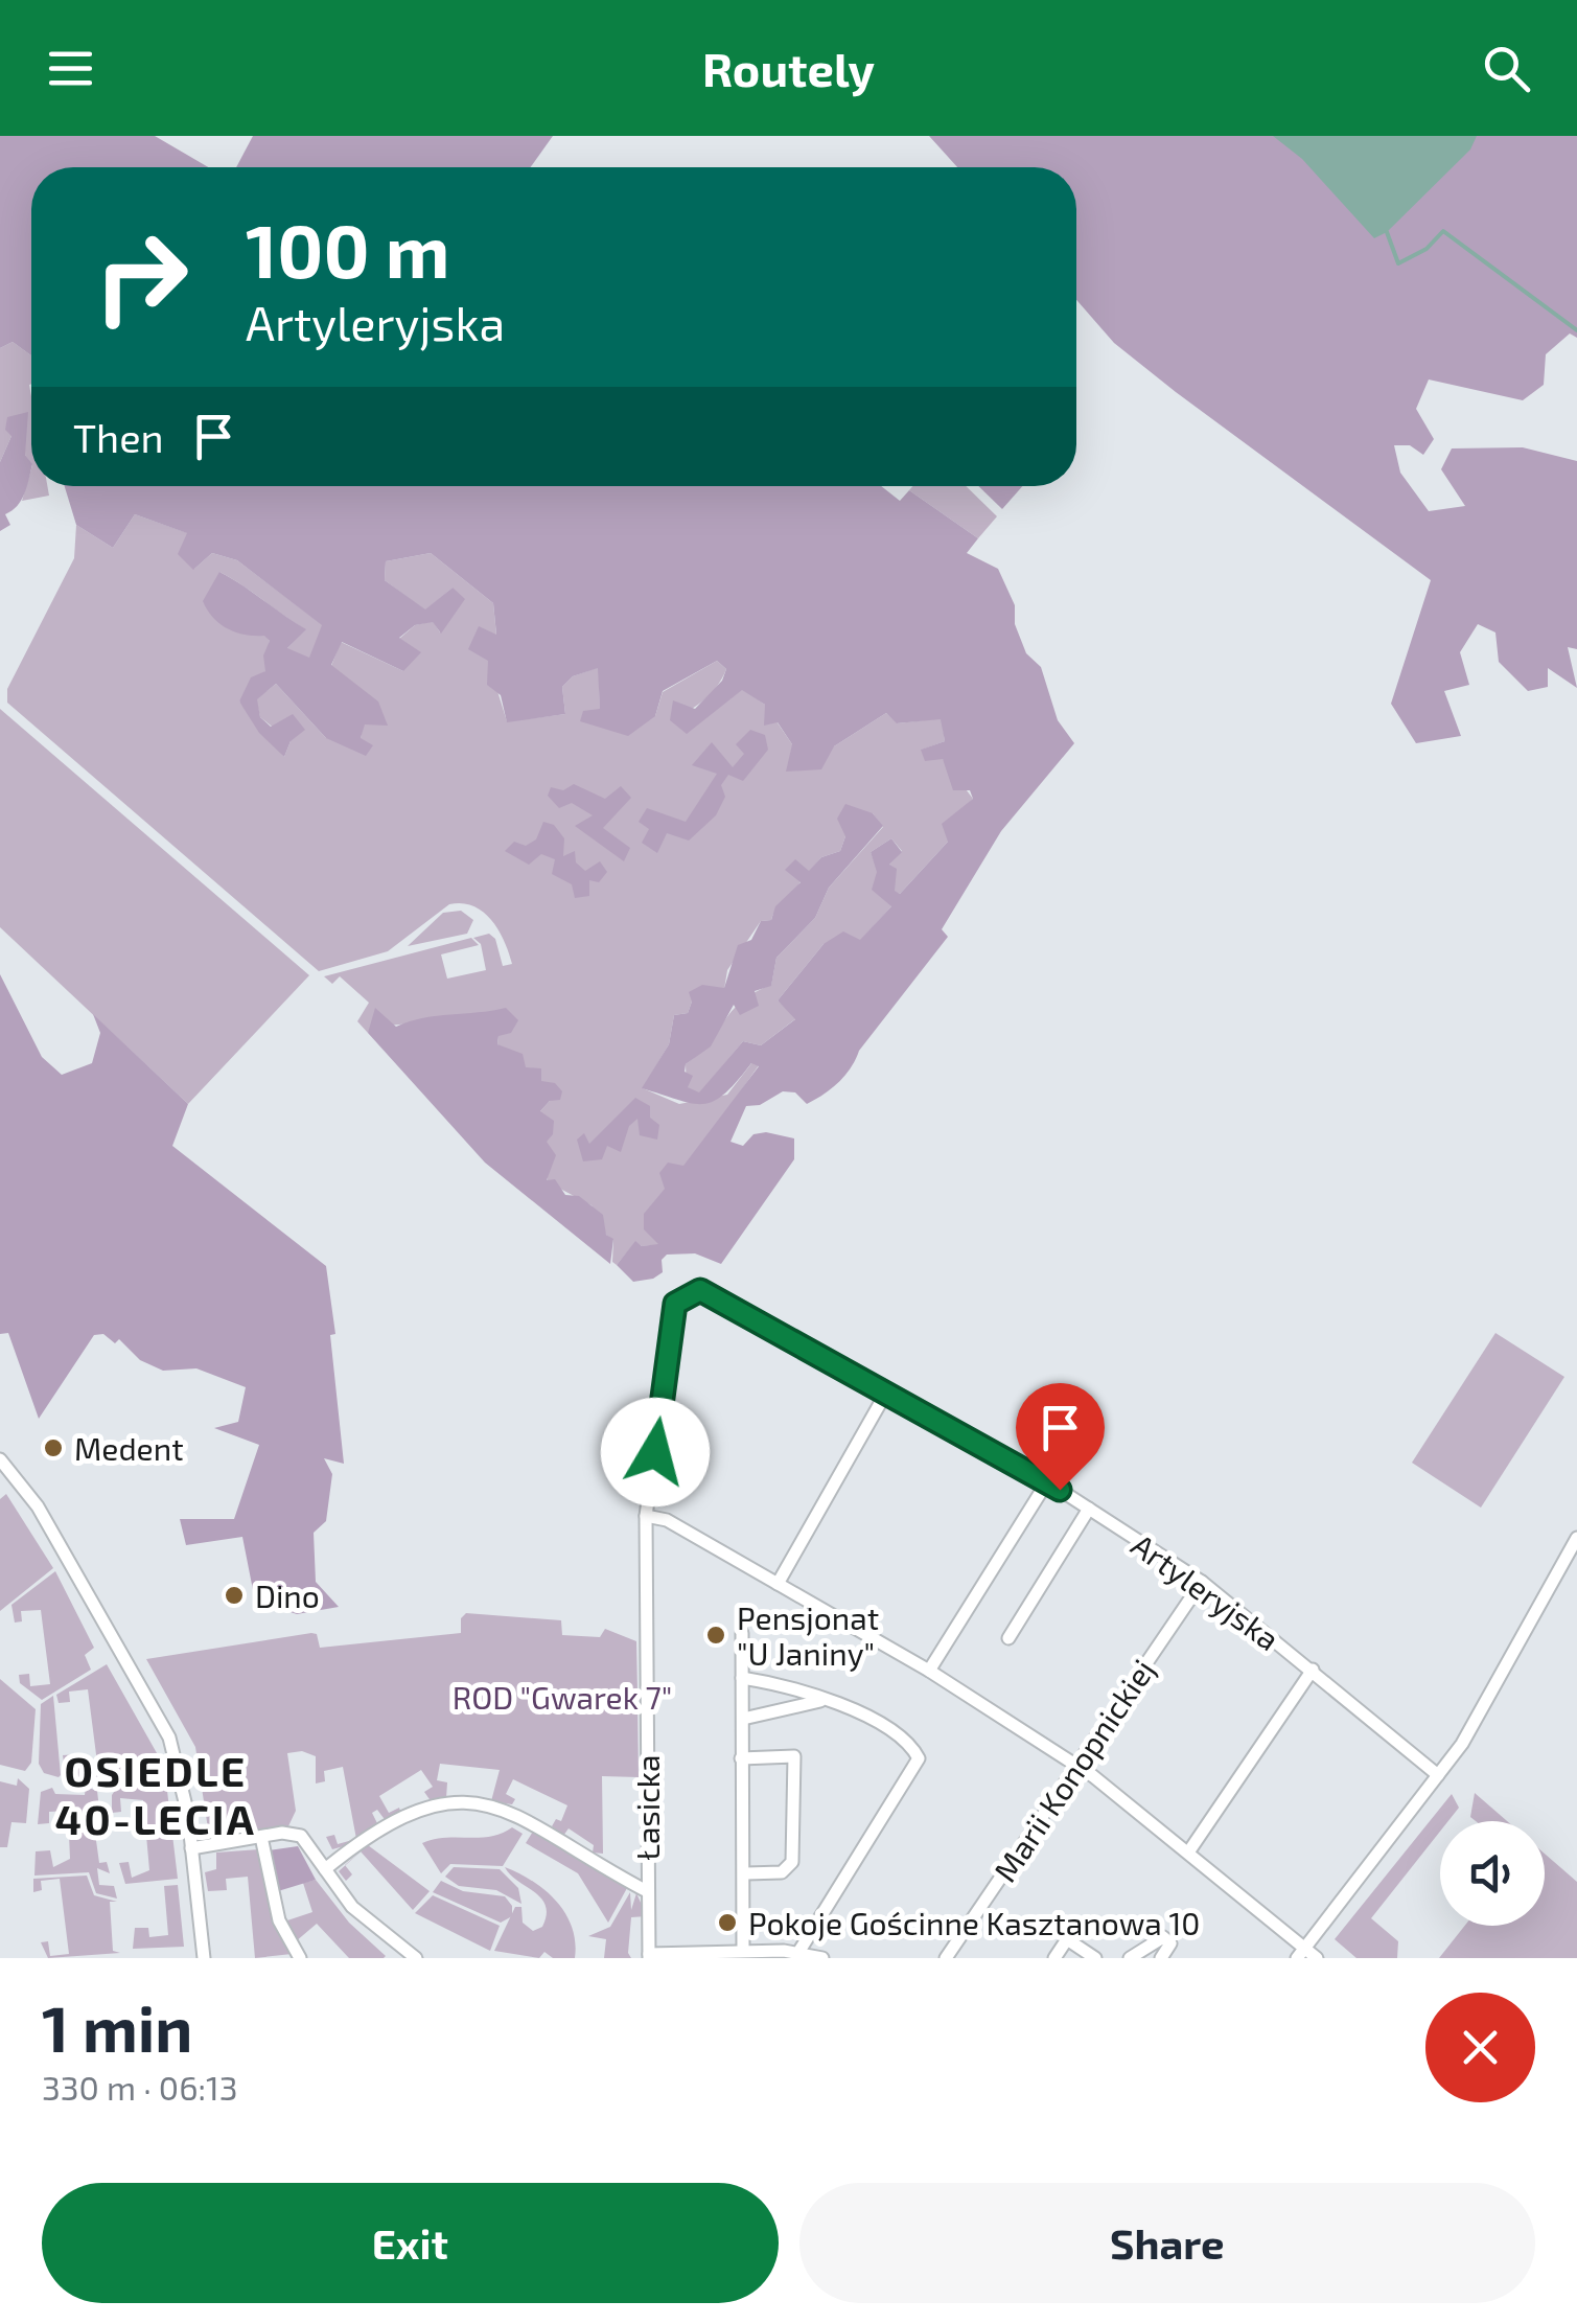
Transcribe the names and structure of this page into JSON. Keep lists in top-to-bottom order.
{
  "streets": {
    "street": ["Artyleryjska", "Marii Konopnickiej", "Łasicka"]
  },
  "crossings": [
    ["Artyleryjska", "Marii Konopnickiej"],
    ["Artyleryjska", "Łasicka"]
  ],
  "districts": ["OSIEDLE 40-LECIA"],
  "parks": ["ROD \"Gwarek 7\""],
  "places": [
    "Medent",
    "Dino",
    "Pensjonat \"U Janiny\"",
    "Pokoje Gościnne Kasztanowa 10"
  ],
  "page": {
    "header": "Routely",
    "turn": ["100 m", "Artyleryjska"],
    "then": "Then",
    "heading": ["1 min", "330 m · 06:13"],
    "buttons": ["Exit", "Share"]
  }
}
